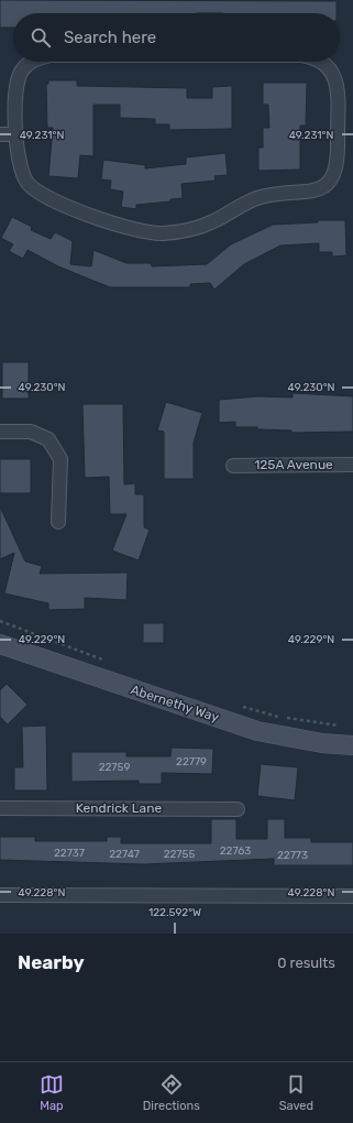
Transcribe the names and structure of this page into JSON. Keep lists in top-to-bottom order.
{
  "streets": {
    "main road": ["Abernethy Way"],
    "street": ["125A Avenue", "Kendrick Lane"]
  },
  "house_numbers": [
    "22779",
    "22759",
    "22763",
    "22737",
    "22747",
    "22755",
    "22773"
  ],
  "page": {
    "search": "Search here",
    "heading": ["Nearby", "0 results"],
    "nav": ["Map", "Directions", "Saved"]
  },
  "coordinates": [
    "49.231°N",
    "49.230°N",
    "49.229°N",
    "49.228°N",
    "122.592°W"
  ]
}
